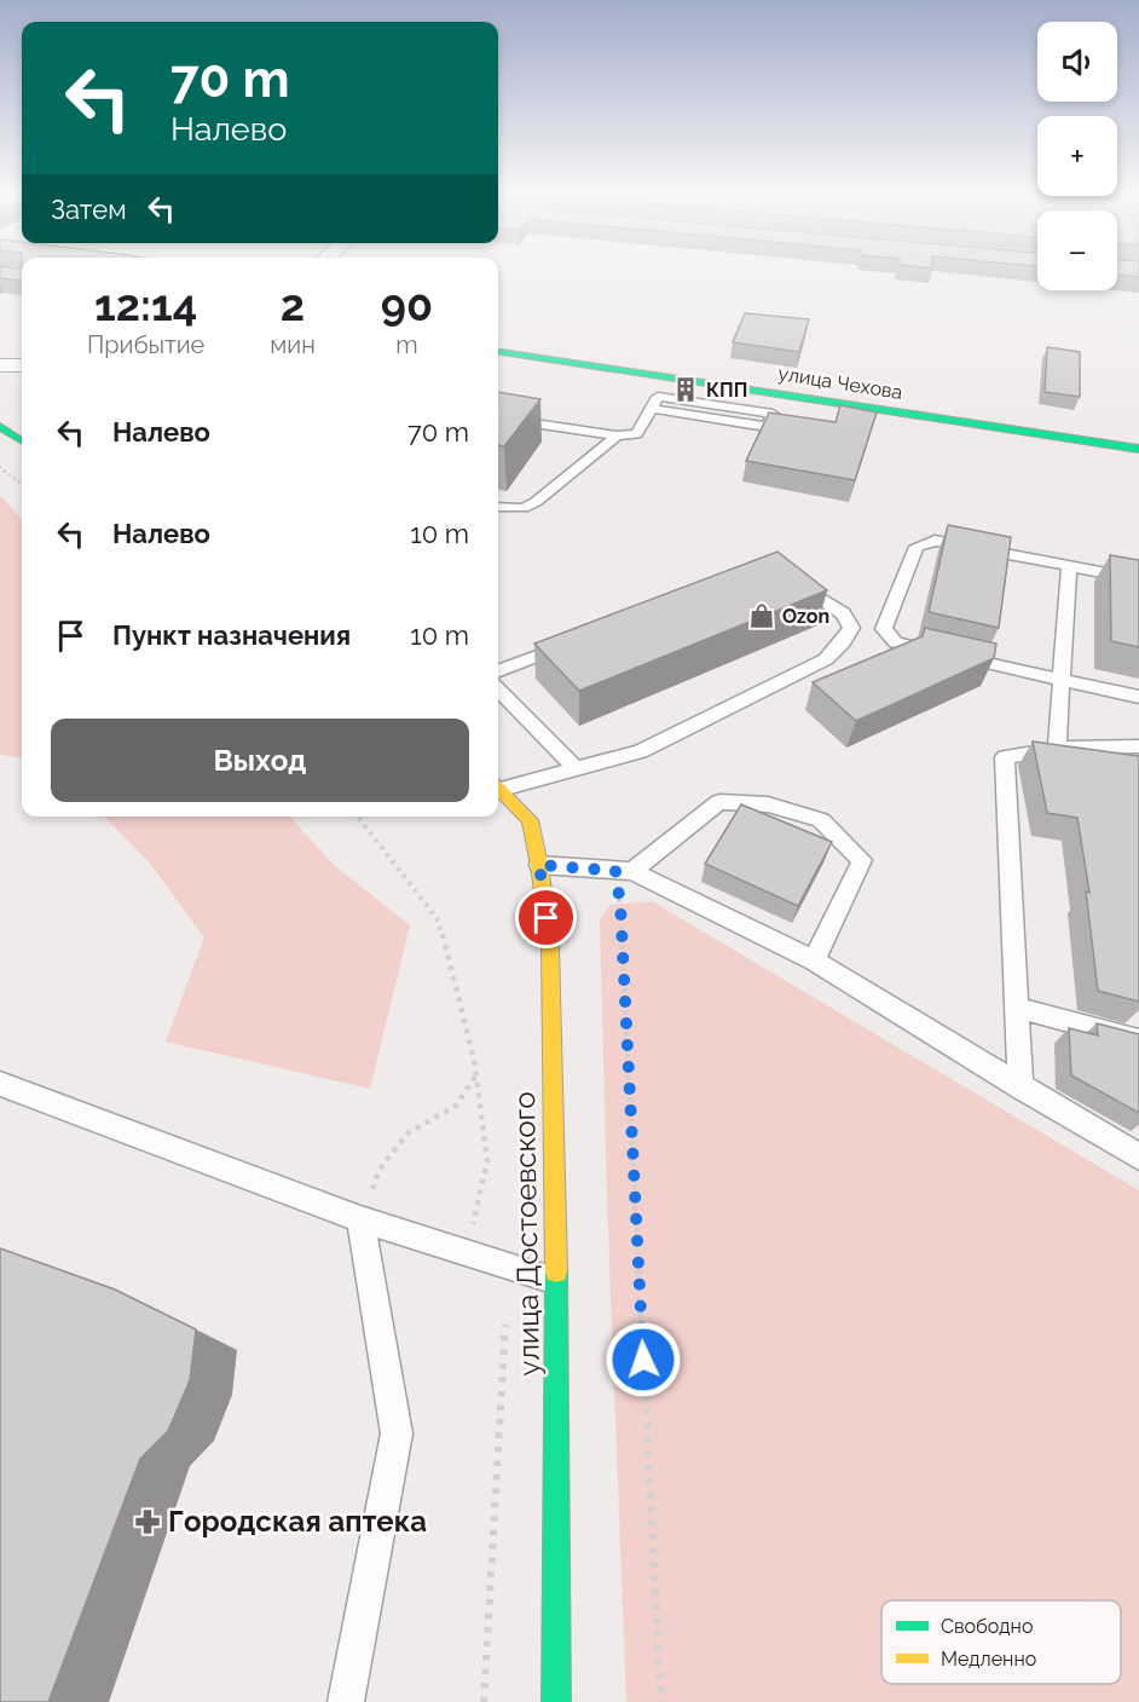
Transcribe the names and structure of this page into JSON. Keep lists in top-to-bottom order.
{
  "streets": {
    "street": ["улица Чехова", "улица Достоевского"]
  },
  "places": {
    "building": ["КПП"],
    "shop": ["Ozon"],
    "pharmacy": ["Городская аптека"]
  },
  "legend": ["Свободно", "Медленно"],
  "page": {
    "map_buttons": ["+", "−"],
    "turn": ["70 m", "Налево"],
    "then": "Затем",
    "eta": [
      "12:14",
      "Прибытие",
      "2",
      "мин",
      "90",
      "m"
    ],
    "list": [
      {
        "name": "Налево",
        "value": "70 m"
      },
      {
        "name": "Налево",
        "value": "10 m"
      },
      {
        "name": "Пункт назначения",
        "value": "10 m"
      }
    ],
    "buttons": "Выход"
  }
}
